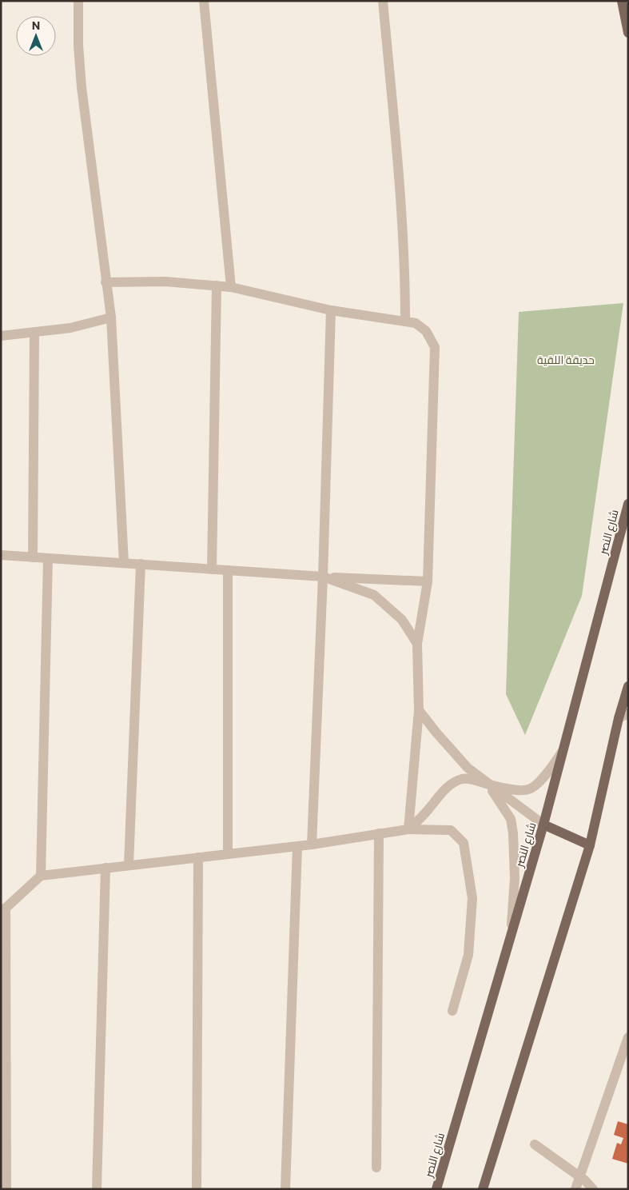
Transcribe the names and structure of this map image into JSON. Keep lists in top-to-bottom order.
{
  "streets": {
    "main road": ["شارع النصر"]
  },
  "parks": ["حديقة اللقية"],
  "north": "top"
}
